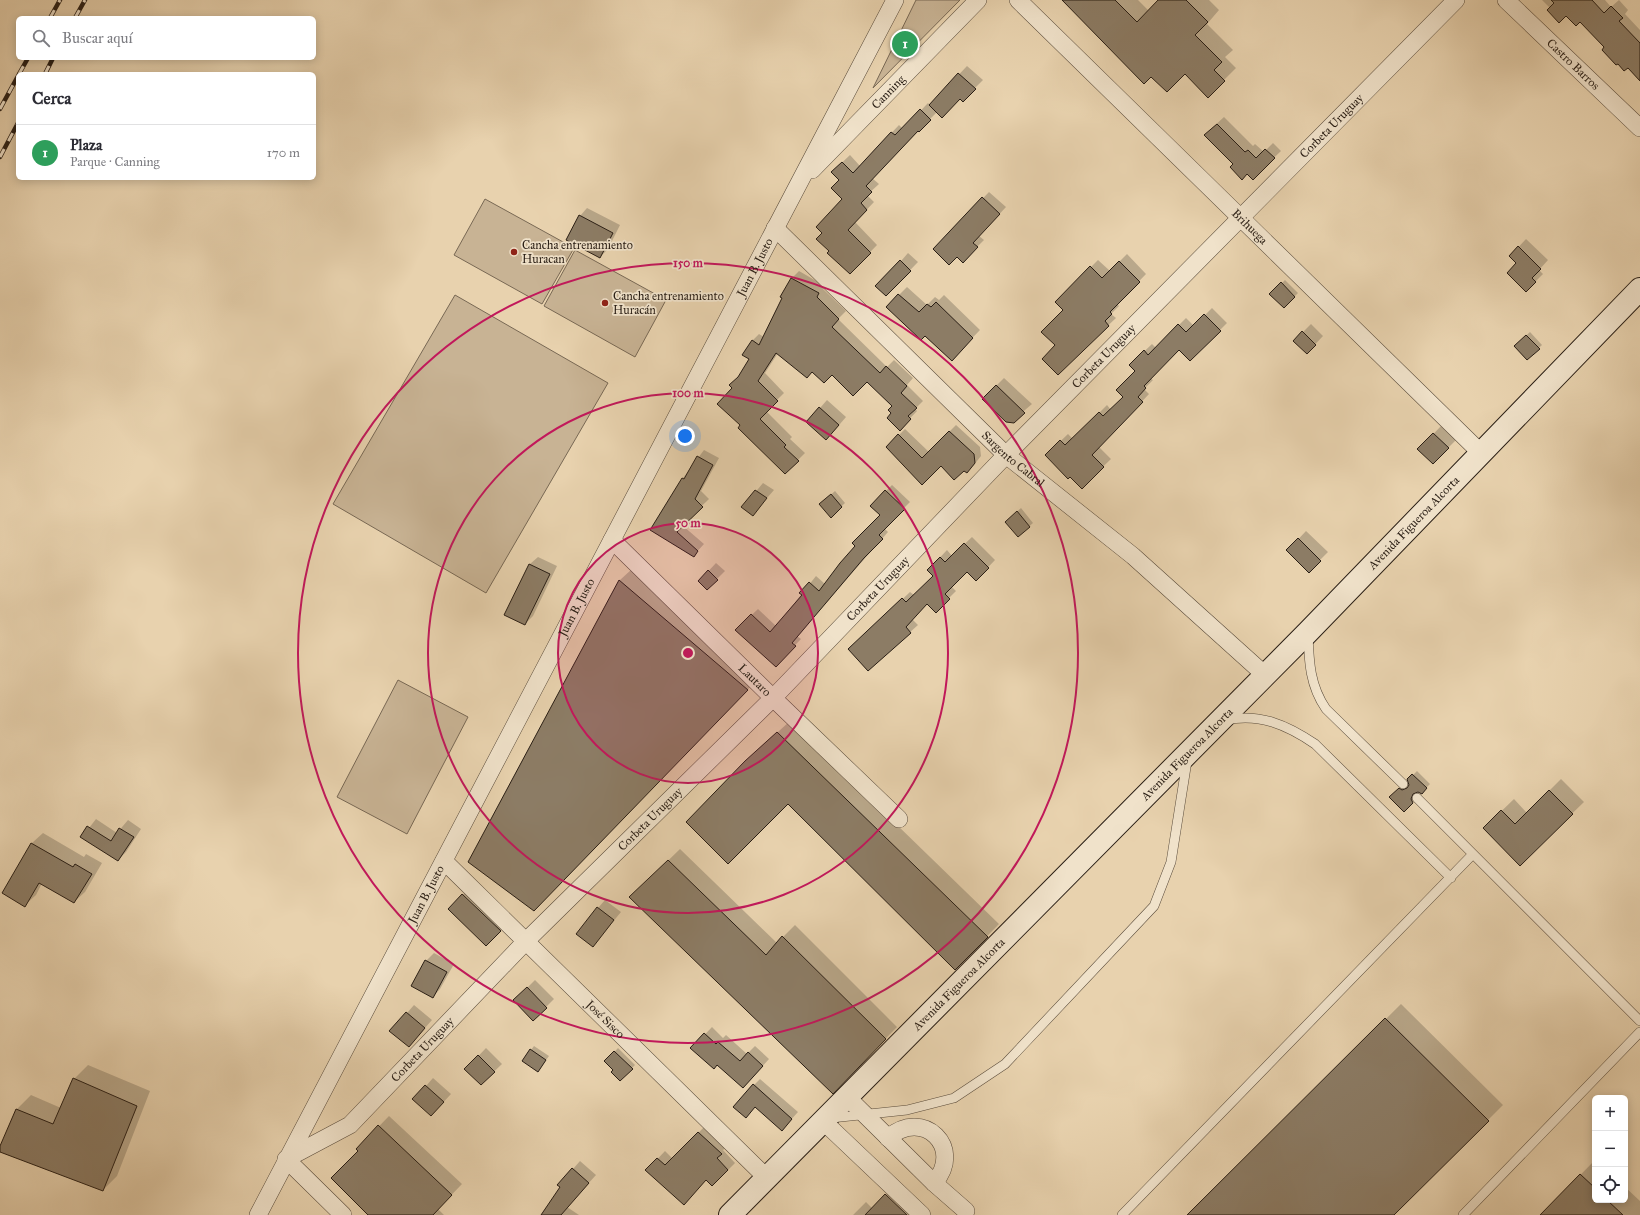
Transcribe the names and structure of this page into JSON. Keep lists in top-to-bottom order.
{
  "streets": {
    "main road": ["Avenida Figueroa Alcorta"],
    "street": [
      "Castro Barros",
      "Canning",
      "Corbeta Uruguay",
      "Brihuega",
      "Juan B. Justo",
      "Sargento Cabral",
      "Lautaro",
      "José Sisco"
    ]
  },
  "crossings": [
    ["Canning", "Juan B. Justo"],
    ["Corbeta Uruguay", "Brihuega"],
    ["Corbeta Uruguay", "Juan B. Justo"],
    ["Corbeta Uruguay", "Sargento Cabral"],
    ["Corbeta Uruguay", "Lautaro"],
    ["Corbeta Uruguay", "José Sisco"],
    ["Brihuega", "Avenida Figueroa Alcorta"],
    ["Juan B. Justo", "Sargento Cabral"],
    ["Juan B. Justo", "Lautaro"],
    ["Juan B. Justo", "José Sisco"],
    ["Sargento Cabral", "Avenida Figueroa Alcorta"],
    ["Avenida Figueroa Alcorta", "José Sisco"]
  ],
  "places": ["Cancha entrenamiento Huracan", "Cancha entrenamiento Huracán"],
  "page": {
    "search": "Buscar aquí",
    "pins": "1",
    "heading": "Cerca",
    "list": [
      {
        "mark": "1",
        "name": "Plaza",
        "note": "Parque · Canning",
        "value": "170 m"
      }
    ],
    "map_buttons": ["+", "−"]
  },
  "rings": ["150 m", "100 m", "50 m"]
}
